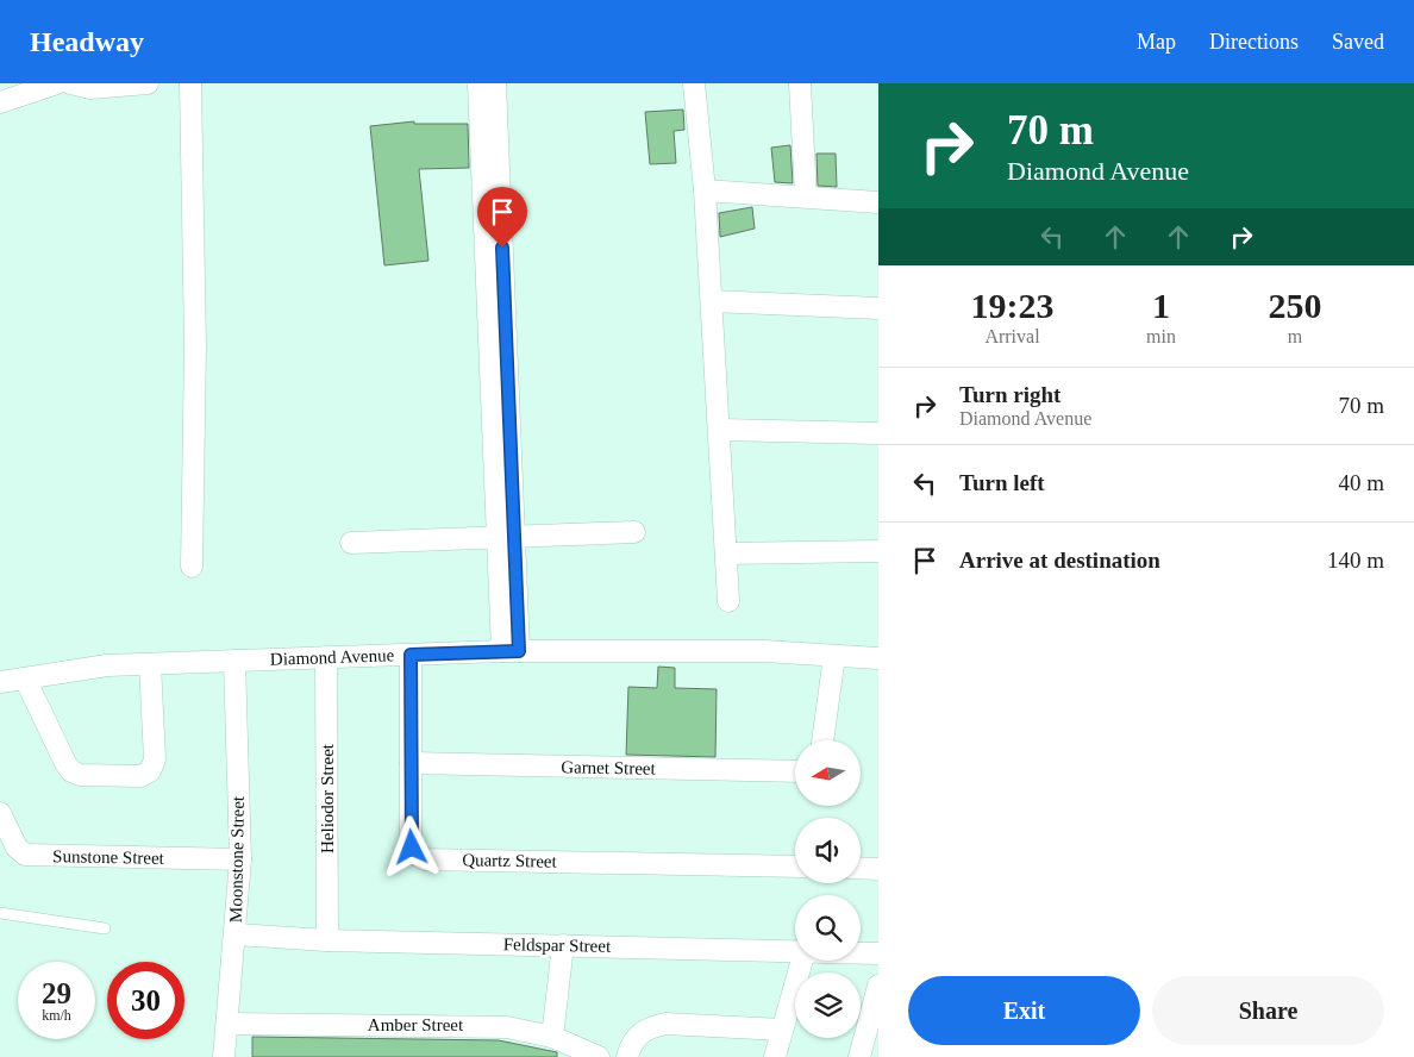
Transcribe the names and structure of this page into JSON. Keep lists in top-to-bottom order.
{
  "streets": {
    "street": [
      "Diamond Avenue",
      "Garnet Street",
      "Heliodor Street",
      "Sunstone Street",
      "Moonstone Street",
      "Quartz Street",
      "Feldspar Street",
      "Amber Street"
    ]
  },
  "crossings": [
    ["Diamond Avenue", "Heliodor Street"],
    ["Diamond Avenue", "Moonstone Street"],
    ["Diamond Avenue", "Quartz Street"],
    ["Garnet Street", "Quartz Street"],
    ["Heliodor Street", "Feldspar Street"],
    ["Sunstone Street", "Moonstone Street"],
    ["Moonstone Street", "Feldspar Street"],
    ["Moonstone Street", "Amber Street"]
  ],
  "north": "left",
  "page": {
    "header": "Headway",
    "nav": ["Map", "Directions", "Saved"],
    "turn": ["70 m", "Diamond Avenue"],
    "eta": [
      "19:23",
      "Arrival",
      "1",
      "min",
      "250",
      "m"
    ],
    "list": [
      {
        "name": "Turn right",
        "note": "Diamond Avenue",
        "value": "70 m"
      },
      {
        "name": "Turn left",
        "value": "40 m"
      },
      {
        "name": "Arrive at destination",
        "value": "140 m"
      }
    ],
    "speed": "29 km/h",
    "limit": "30",
    "buttons": ["Exit", "Share"]
  }
}
